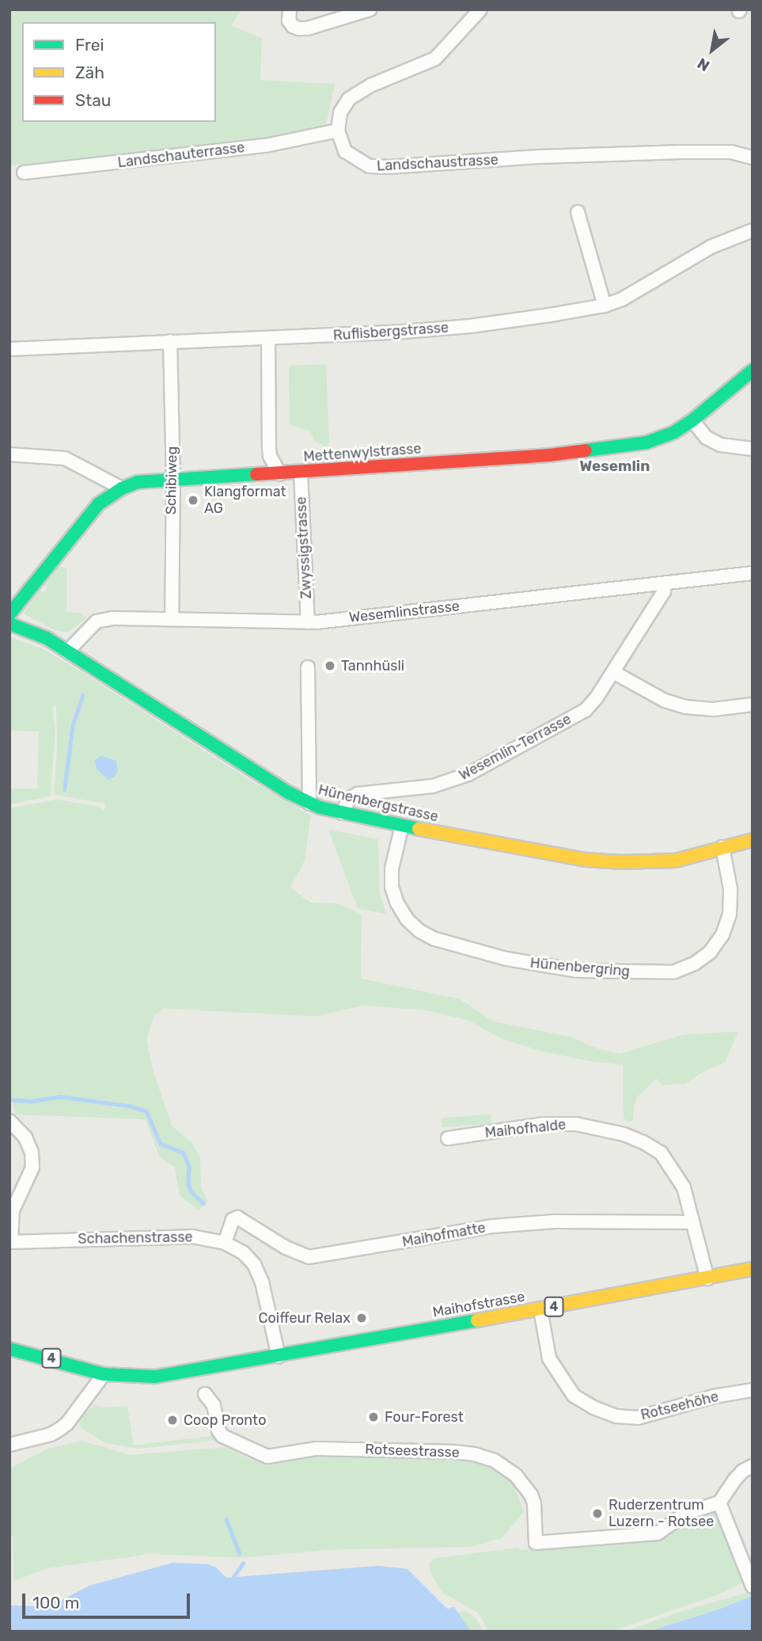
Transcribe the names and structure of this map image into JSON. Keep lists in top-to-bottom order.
{
  "streets": {
    "street": [
      "Landschauterrasse",
      "Landschaustrasse",
      "Ruflisbergstrasse",
      "Mettenwylstrasse",
      "Schibiweg",
      "Zwyssigstrasse",
      "Wesemlinstrasse",
      "Wesemlin-Terrasse",
      "Hünenbergstrasse",
      "Hünenbergring",
      "Maihofhalde",
      "Maihofmatte",
      "Schachenstrasse",
      "Maihofstrasse",
      "4",
      "Rotseehöhe",
      "Rotseestrasse"
    ]
  },
  "crossings": [
    ["Landschauterrasse", "Landschaustrasse"],
    ["Ruflisbergstrasse", "Schibiweg"],
    ["Mettenwylstrasse", "Schibiweg"],
    ["Mettenwylstrasse", "Zwyssigstrasse"],
    ["Schibiweg", "Wesemlinstrasse"],
    ["Zwyssigstrasse", "Wesemlinstrasse"],
    ["Wesemlinstrasse", "Wesemlin-Terrasse"],
    ["Wesemlinstrasse", "Hünenbergstrasse"],
    ["Wesemlin-Terrasse", "Hünenbergstrasse"],
    ["Hünenbergstrasse", "Hünenbergring"],
    ["Maihofhalde", "Maihofmatte"],
    ["Maihofhalde", "Maihofstrasse"],
    ["Maihofmatte", "Schachenstrasse"],
    ["Schachenstrasse", "Maihofstrasse"],
    ["Maihofstrasse", "4"],
    ["Maihofstrasse", "Rotseehöhe"]
  ],
  "districts": ["Wesemlin"],
  "places": [
    "Klangformat AG",
    "Tannhüsli",
    "Coiffeur Relax",
    "Four-Forest",
    "Coop Pronto",
    "Ruderzentrum Luzern - Rotsee"
  ],
  "legend": ["Frei", "Zäh", "Stau"],
  "scale_bar": "100 m",
  "north": "bottom left"
}
